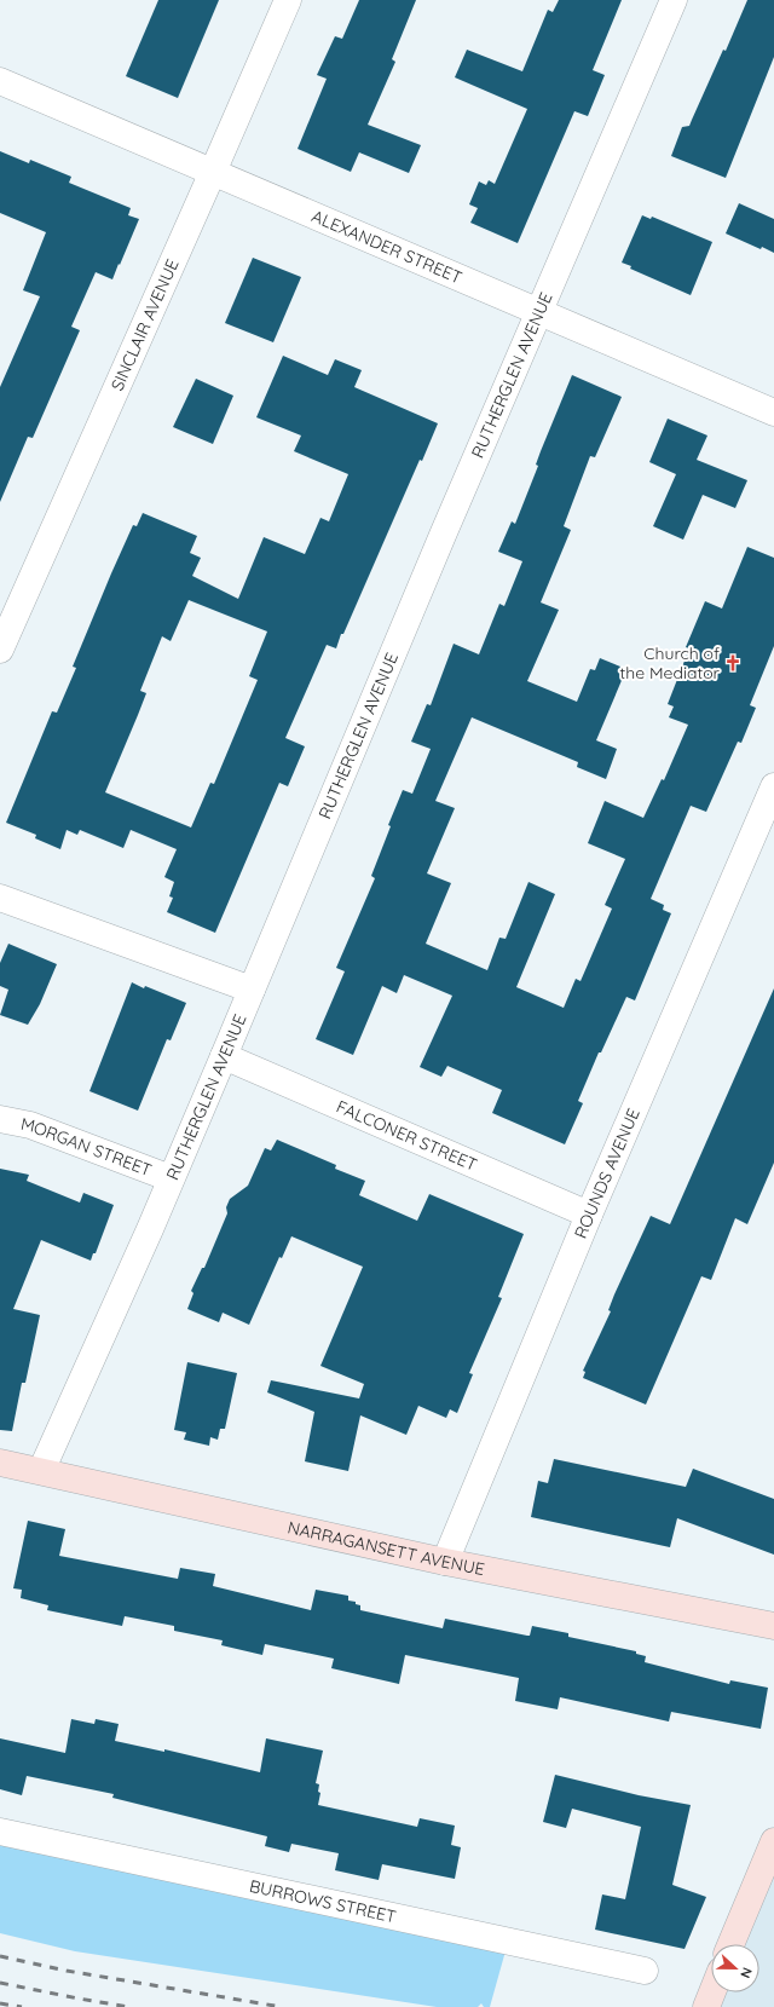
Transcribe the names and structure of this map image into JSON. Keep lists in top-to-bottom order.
{
  "streets": {
    "street": [
      "ALEXANDER STREET",
      "SINCLAIR AVENUE",
      "RUTHERGLEN AVENUE",
      "FALCONER STREET",
      "MORGAN STREET",
      "ROUNDS AVENUE",
      "NARRAGANSETT AVENUE",
      "BURROWS STREET"
    ]
  },
  "crossings": [
    ["ALEXANDER STREET", "SINCLAIR AVENUE"],
    ["ALEXANDER STREET", "RUTHERGLEN AVENUE"],
    ["RUTHERGLEN AVENUE", "FALCONER STREET"],
    ["RUTHERGLEN AVENUE", "MORGAN STREET"],
    ["RUTHERGLEN AVENUE", "NARRAGANSETT AVENUE"],
    ["FALCONER STREET", "ROUNDS AVENUE"],
    ["ROUNDS AVENUE", "NARRAGANSETT AVENUE"]
  ],
  "places": {
    "church": ["Church of the Mediator"]
  },
  "north": "right"
}
